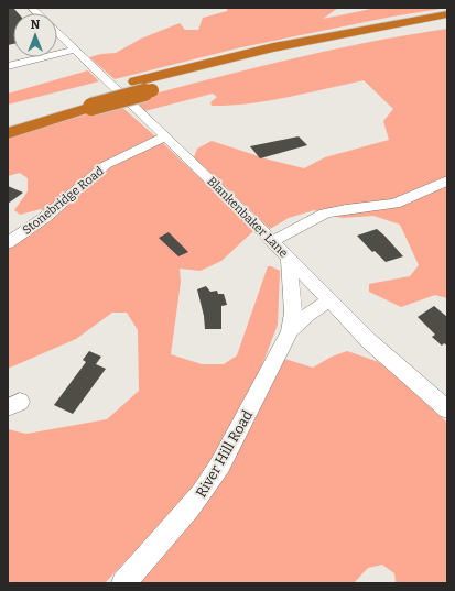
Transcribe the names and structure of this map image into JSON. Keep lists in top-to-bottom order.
{
  "streets": {
    "street": ["Stonebridge Road", "Blankenbaker Lane", "River Hill Road"]
  },
  "crossings": [
    ["Stonebridge Road", "Blankenbaker Lane"],
    ["Blankenbaker Lane", "River Hill Road"]
  ],
  "north": "top"
}
